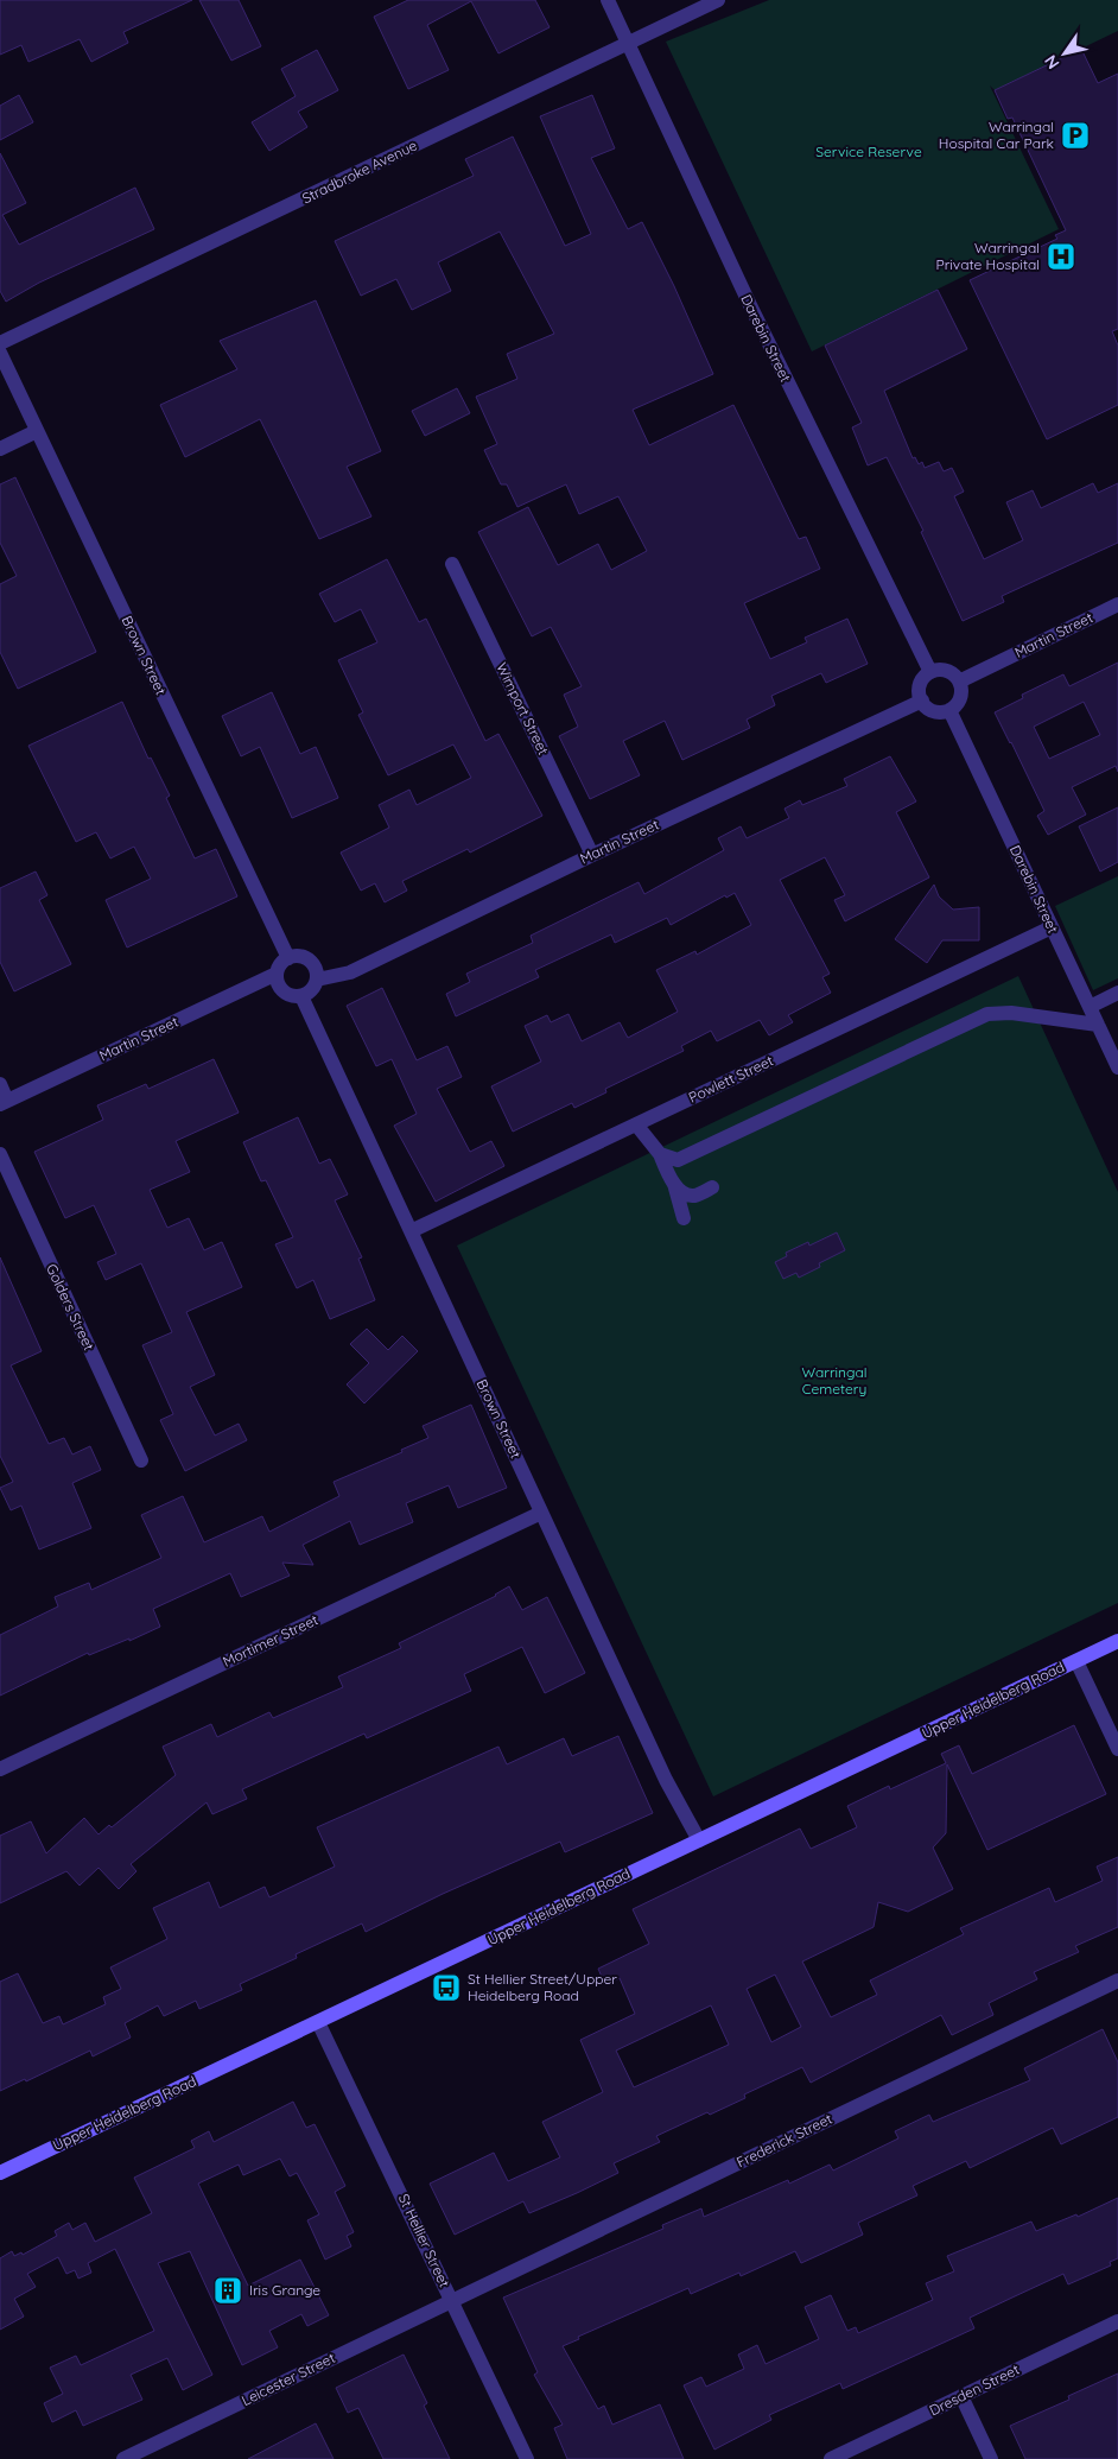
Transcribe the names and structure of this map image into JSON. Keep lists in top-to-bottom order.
{
  "streets": {
    "main road": ["Upper Heidelberg Road"],
    "street": [
      "Stradbroke Avenue",
      "Darebin Street",
      "Martin Street",
      "Brown Street",
      "Wimport Street",
      "Powlett Street",
      "Golders Street",
      "Mortimer Street",
      "Frederick Street",
      "St Hellier Street",
      "Leicester Street",
      "Dresden Street"
    ]
  },
  "crossings": [
    ["Stradbroke Avenue", "Darebin Street"],
    ["Darebin Street", "Martin Street"],
    ["Darebin Street", "Powlett Street"],
    ["Martin Street", "Brown Street"],
    ["Martin Street", "Wimport Street"],
    ["Brown Street", "Powlett Street"],
    ["Brown Street", "Mortimer Street"],
    ["Brown Street", "Upper Heidelberg Road"],
    ["Upper Heidelberg Road", "St Hellier Street"],
    ["Frederick Street", "St Hellier Street"],
    ["Frederick Street", "Leicester Street"],
    ["St Hellier Street", "Leicester Street"]
  ],
  "parks": ["Service Reserve", "Warringal Cemetery"],
  "places": {
    "parking": ["Warringal Hospital Car Park"],
    "hospital": ["Warringal Private Hospital"],
    "bus stop": ["St Hellier Street/Upper Heidelberg Road"],
    "building": ["Iris Grange"]
  },
  "north": "bottom left"
}
